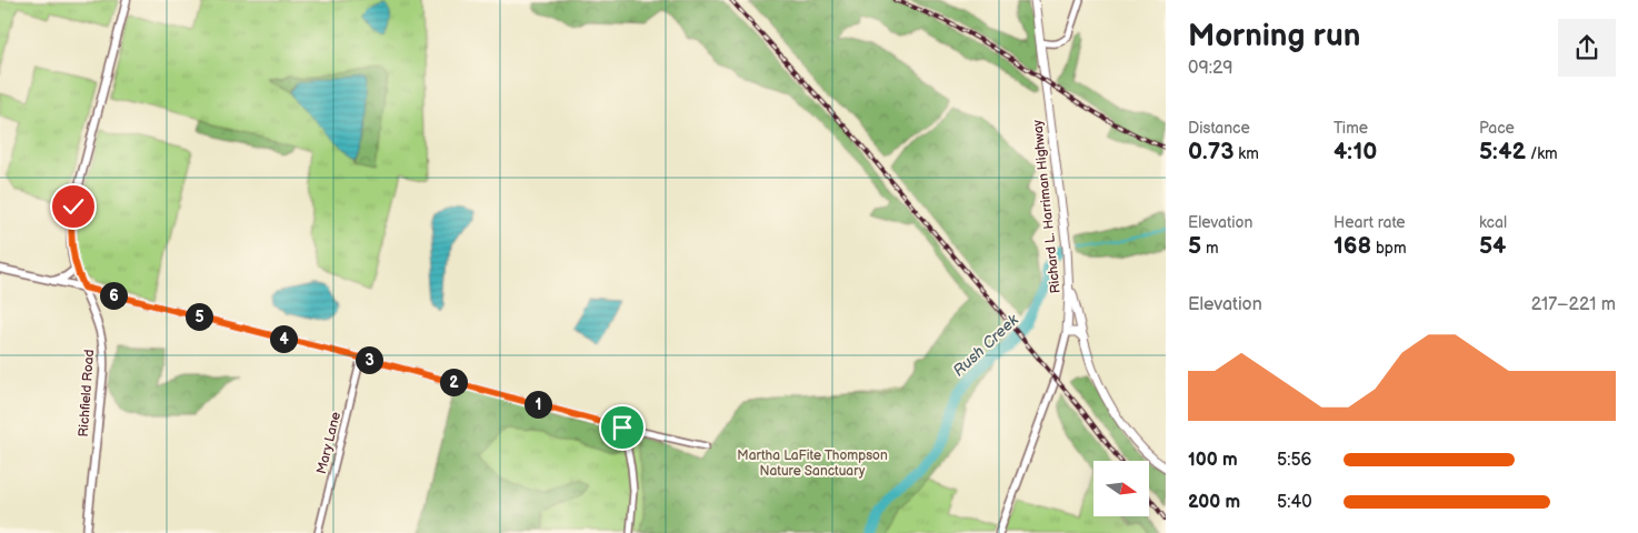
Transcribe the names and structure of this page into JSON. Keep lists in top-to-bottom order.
{
  "streets": {
    "main road": ["Richard L. Harriman Highway"],
    "street": ["Richfield Road", "Mary Lane"]
  },
  "water": ["Rush Creek"],
  "parks": ["Martha LaFite Thompson Nature Sanctuary"],
  "north": "right",
  "page": {
    "heading": ["Morning run", "09:29"],
    "stats": [
      ["Distance", "0.73 km"],
      ["Time", "4:10"],
      ["Pace", "5:42 /km"],
      ["Elevation", "5 m"],
      ["Heart rate", "168 bpm"],
      ["kcal", "54"]
    ],
    "pins": [
      "6",
      "5",
      "4",
      "3",
      "2",
      "1"
    ],
    "chart": ["Elevation", "217–221 m"],
    "list": [
      {
        "name": "100 m",
        "note": "5:56"
      },
      {
        "name": "200 m",
        "note": "5:40"
      }
    ]
  }
}
